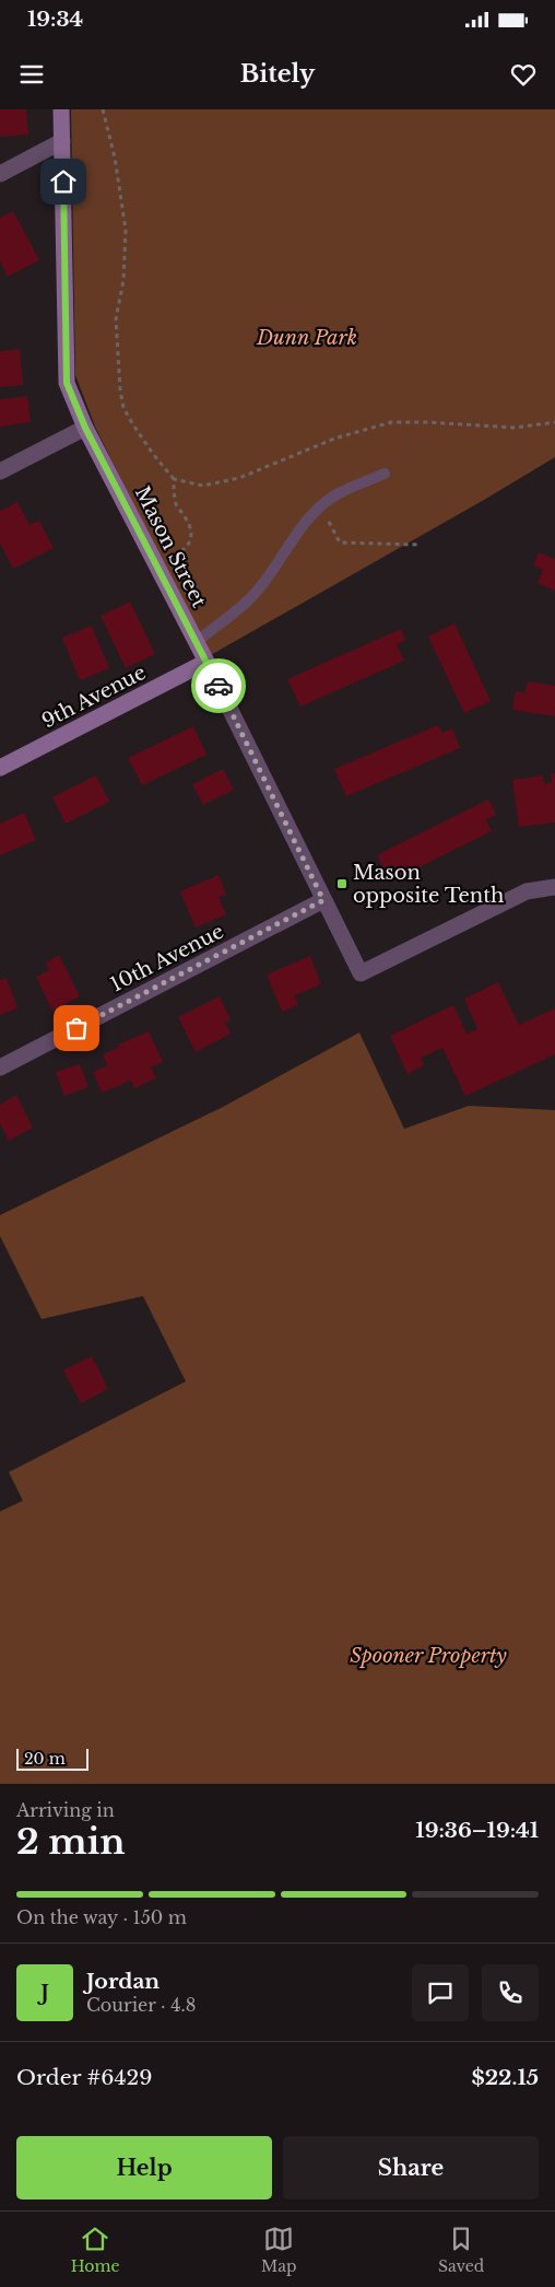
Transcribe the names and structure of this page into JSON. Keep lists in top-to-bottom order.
{
  "streets": {
    "street": ["Mason Street", "9th Avenue", "10th Avenue"]
  },
  "crossings": [
    ["Mason Street", "9th Avenue"],
    ["Mason Street", "10th Avenue"]
  ],
  "parks": ["Dunn Park", "Spooner Property"],
  "places": {
    "transit": ["Mason opposite Tenth"]
  },
  "scale_bar": "20 m",
  "page": {
    "status": "19:34",
    "header": "Bitely",
    "scale": "20 m",
    "heading": ["2 min", "Arriving in", "19:36–19:41"],
    "panel": [
      "Jordan",
      "Courier · 4.8",
      "Order #6429",
      "$22.15"
    ],
    "bar": "On the way · 150 m",
    "round": "J",
    "buttons": ["Help", "Share"],
    "tabs": ["Home", "Map", "Saved"]
  }
}
